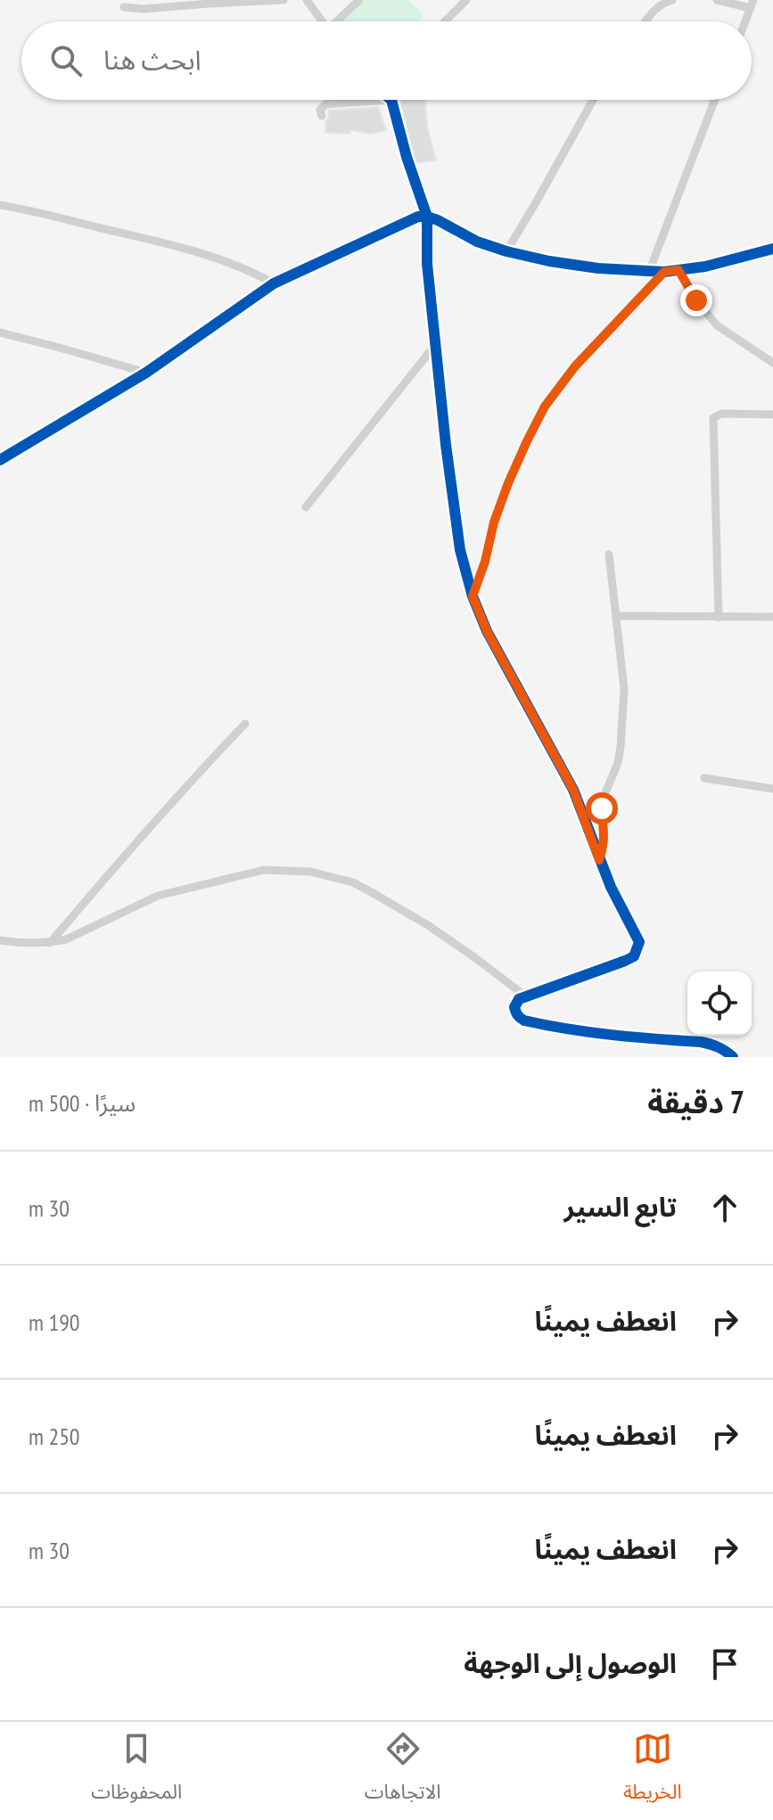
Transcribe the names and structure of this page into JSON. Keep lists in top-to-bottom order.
{
  "page": {
    "search": "ابحث هنا",
    "heading": ["7 دقيقة", "سيرًا · 500 m"],
    "list": [
      ["تابع السير", "30 m"],
      ["انعطف يمينًا", "190 m"],
      ["انعطف يمينًا", "250 m"],
      ["انعطف يمينًا", "30 m"],
      "الوصول إلى الوجهة"
    ],
    "nav": ["الخريطة", "الاتجاهات", "المحفوظات"]
  }
}
